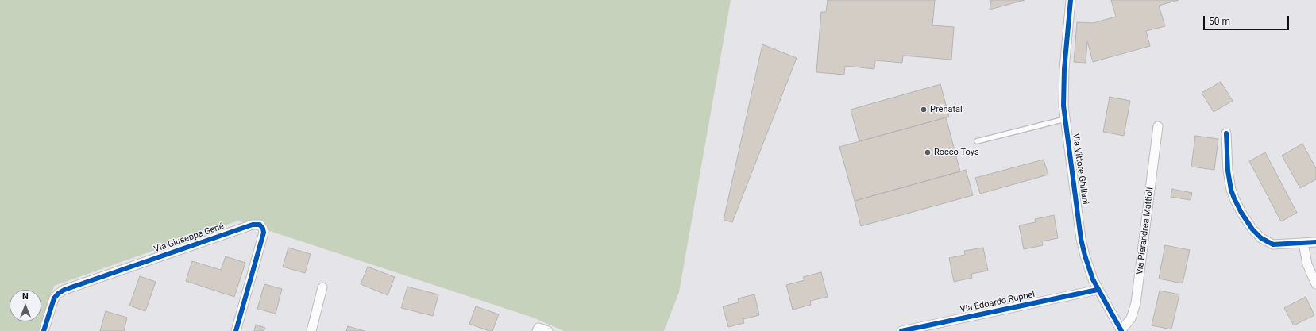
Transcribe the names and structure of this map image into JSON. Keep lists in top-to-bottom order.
{
  "streets": {
    "street": [
      "Via Vittore Ghiliani",
      "Via Pierandrea Mattioli",
      "Via Giuseppe Gené",
      "Via Edoardo Ruppel"
    ]
  },
  "crossings": [
    ["Via Vittore Ghiliani", "Via Pierandrea Mattioli"],
    ["Via Vittore Ghiliani", "Via Edoardo Ruppel"]
  ],
  "places": ["Prénatal", "Rocco Toys"],
  "scale_bar": "50 m",
  "north": "top"
}
